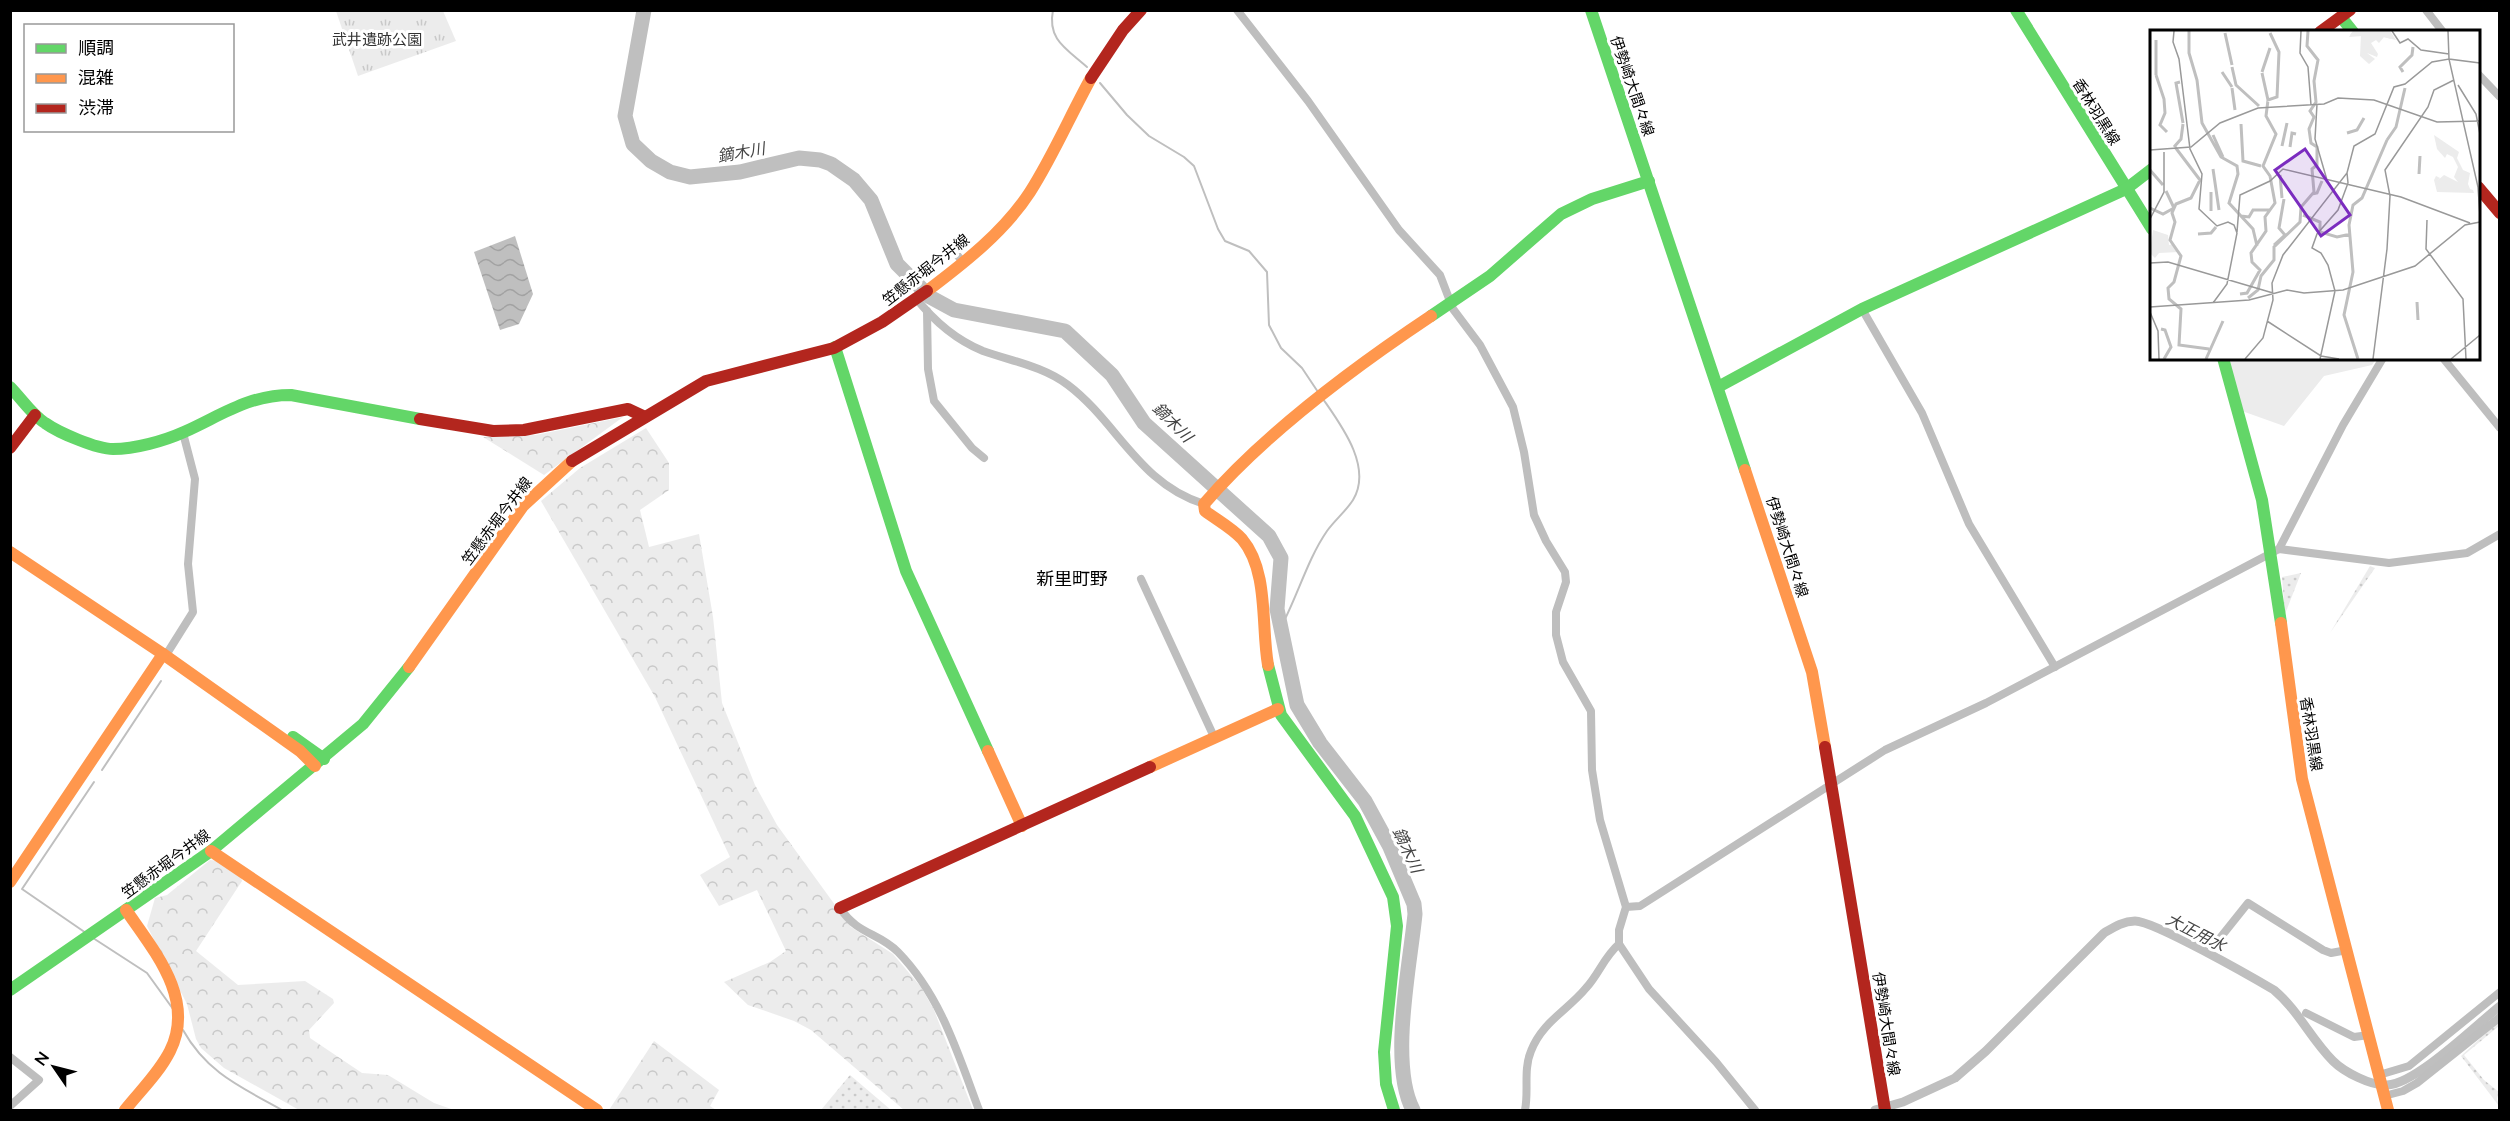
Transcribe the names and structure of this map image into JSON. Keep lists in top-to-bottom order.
{
  "streets": {
    "street": ["伊勢崎大間々線", "香林羽黒線", "笠懸赤堀今井線"]
  },
  "districts": ["新里町野"],
  "water": ["鏑木川", "大正用水"],
  "parks": ["武井遺跡公園"],
  "legend": ["順調", "混雑", "渋滞"],
  "north": "top left"
}
